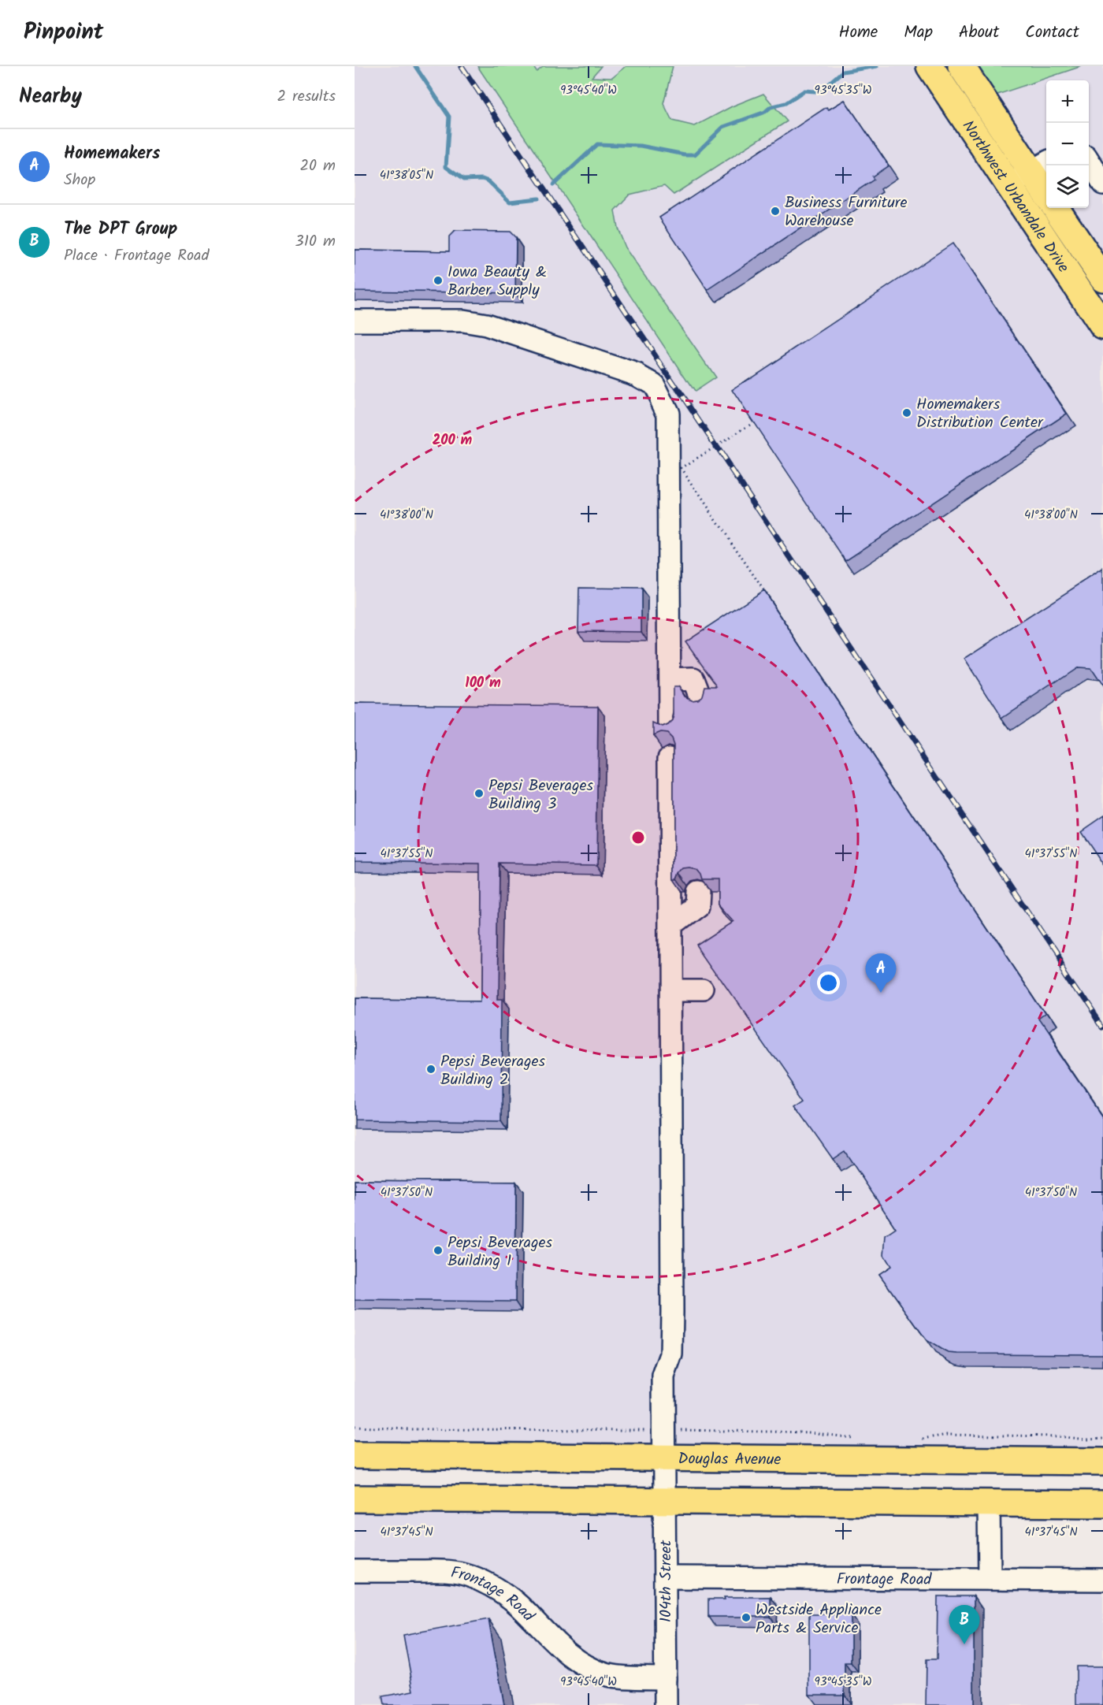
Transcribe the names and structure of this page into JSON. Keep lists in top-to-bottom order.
{
  "streets": {
    "main road": ["Northwest Urbandale Drive", "Douglas Avenue"],
    "street": ["Frontage Road", "104th Street"]
  },
  "crossings": [
    ["Douglas Avenue", "104th Street"],
    ["Frontage Road", "104th Street"]
  ],
  "places": [
    "Business Furniture Warehouse",
    "Iowa Beauty & Barber Supply",
    "Homemakers Distribution Center",
    "Pepsi Beverages Building 3",
    "Pepsi Beverages Building 2",
    "Pepsi Beverages Building 1",
    "Westside Appliance Parts & Service"
  ],
  "page": {
    "header": "Pinpoint",
    "nav": [
      "Home",
      "Map",
      "About",
      "Contact"
    ],
    "heading": ["Nearby", "2 results"],
    "map_buttons": ["+", "−"],
    "list": [
      {
        "mark": "A",
        "name": "Homemakers",
        "note": "Shop",
        "value": "20 m"
      },
      {
        "mark": "B",
        "name": "The DPT Group",
        "note": "Place · Frontage Road",
        "value": "310 m"
      }
    ],
    "pins": ["A", "B"]
  },
  "coordinates": [
    "93°45'40\"W",
    "93°45'35\"W",
    "41°38'05\"N",
    "41°38'00\"N",
    "41°37'55\"N",
    "41°37'50\"N",
    "41°37'45\"N"
  ],
  "rings": ["200 m", "100 m"]
}
